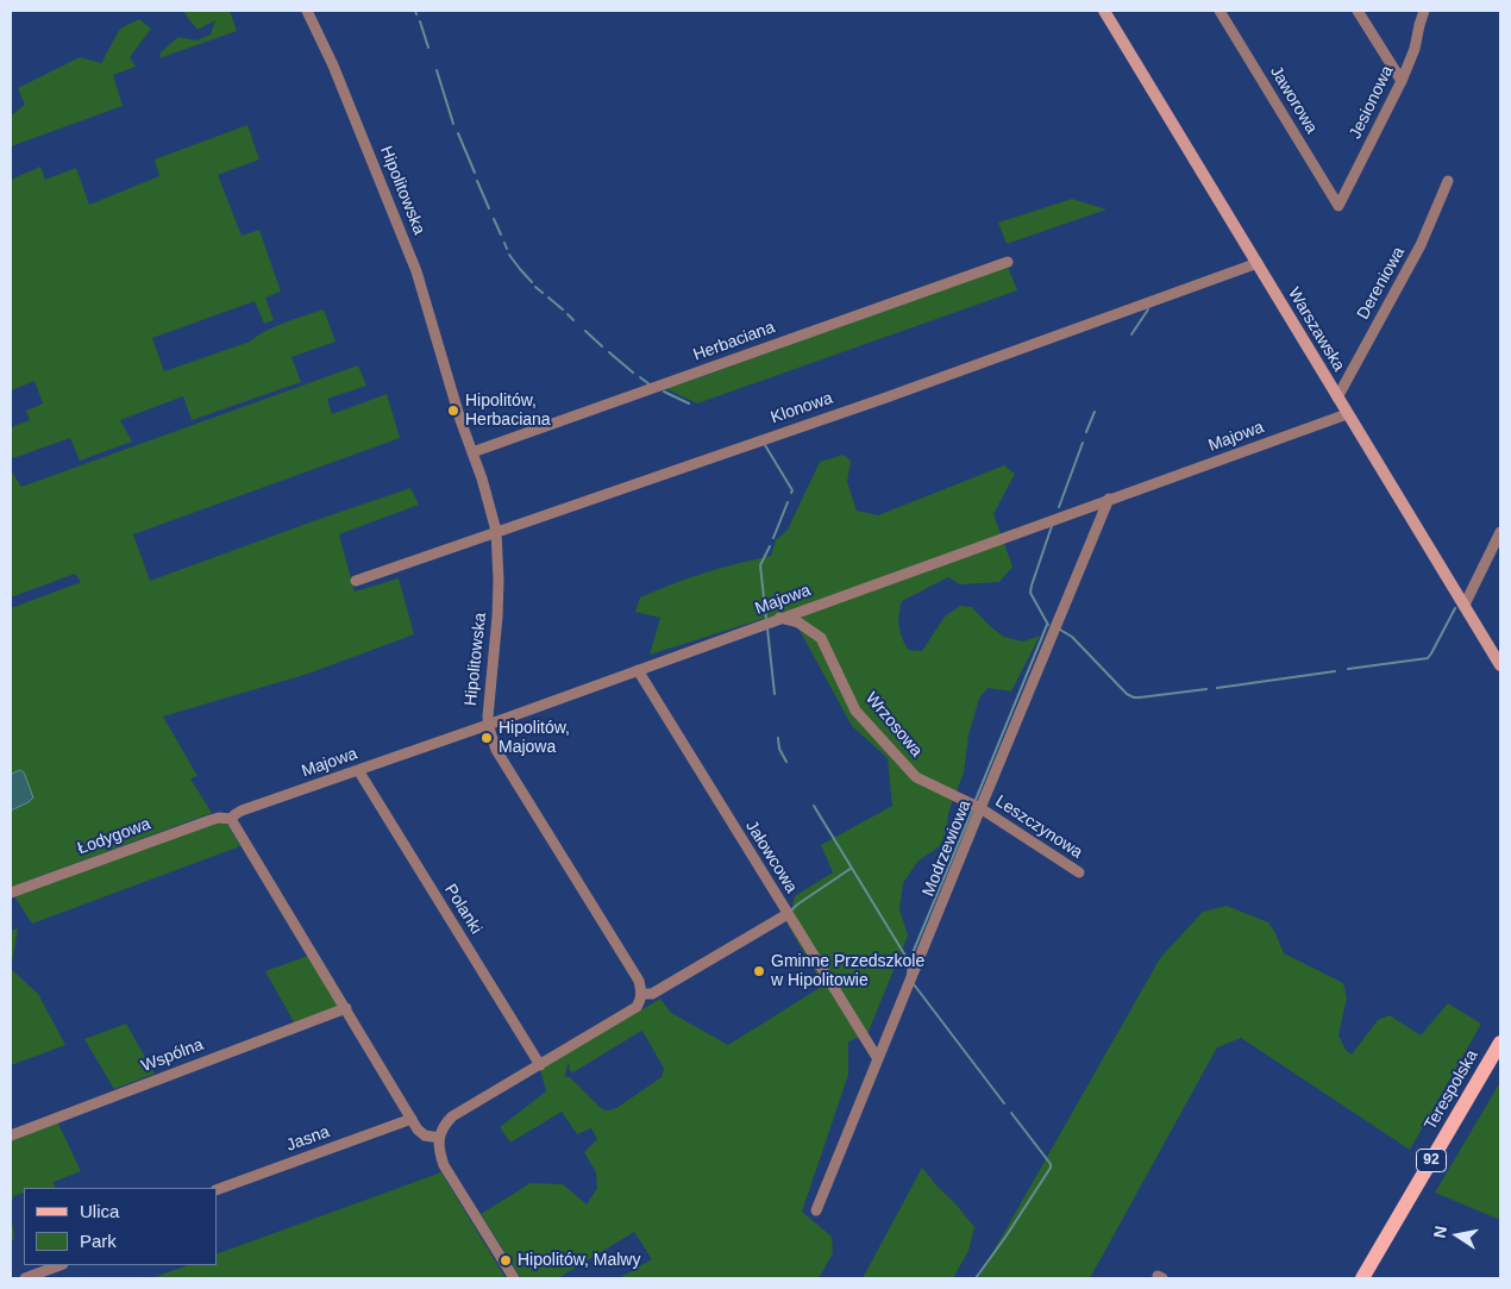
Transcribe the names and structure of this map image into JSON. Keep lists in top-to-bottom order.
{
  "streets": {
    "main road": ["Terespolska", "92"],
    "street": [
      "Jaworowa",
      "Jesionowa",
      "Hipolitowska",
      "Dereniowa",
      "Warszawska",
      "Herbaciana",
      "Klonowa",
      "Majowa",
      "Wrzosowa",
      "Leszczynowa",
      "Łodygowa",
      "Modrzewiowa",
      "Jałowcowa",
      "Polanki",
      "Wspólna",
      "Jasna"
    ]
  },
  "crossings": [
    ["Jaworowa", "Jesionowa"],
    ["Hipolitowska", "Herbaciana"],
    ["Hipolitowska", "Klonowa"],
    ["Hipolitowska", "Majowa"],
    ["Dereniowa", "Warszawska"],
    ["Warszawska", "Klonowa"],
    ["Warszawska", "Majowa"],
    ["Majowa", "Wrzosowa"],
    ["Majowa", "Łodygowa"],
    ["Majowa", "Modrzewiowa"],
    ["Majowa", "Jałowcowa"],
    ["Majowa", "Polanki"],
    ["Wrzosowa", "Leszczynowa"],
    ["Wrzosowa", "Modrzewiowa"],
    ["Leszczynowa", "Modrzewiowa"],
    ["Modrzewiowa", "Jałowcowa"]
  ],
  "places": [
    "Hipolitów, Herbaciana",
    "Hipolitów, Majowa",
    "Gminne Przedszkole w Hipolitowie",
    "Hipolitów, Malwy"
  ],
  "legend": ["Ulica", "Park"],
  "north": "left"
}
